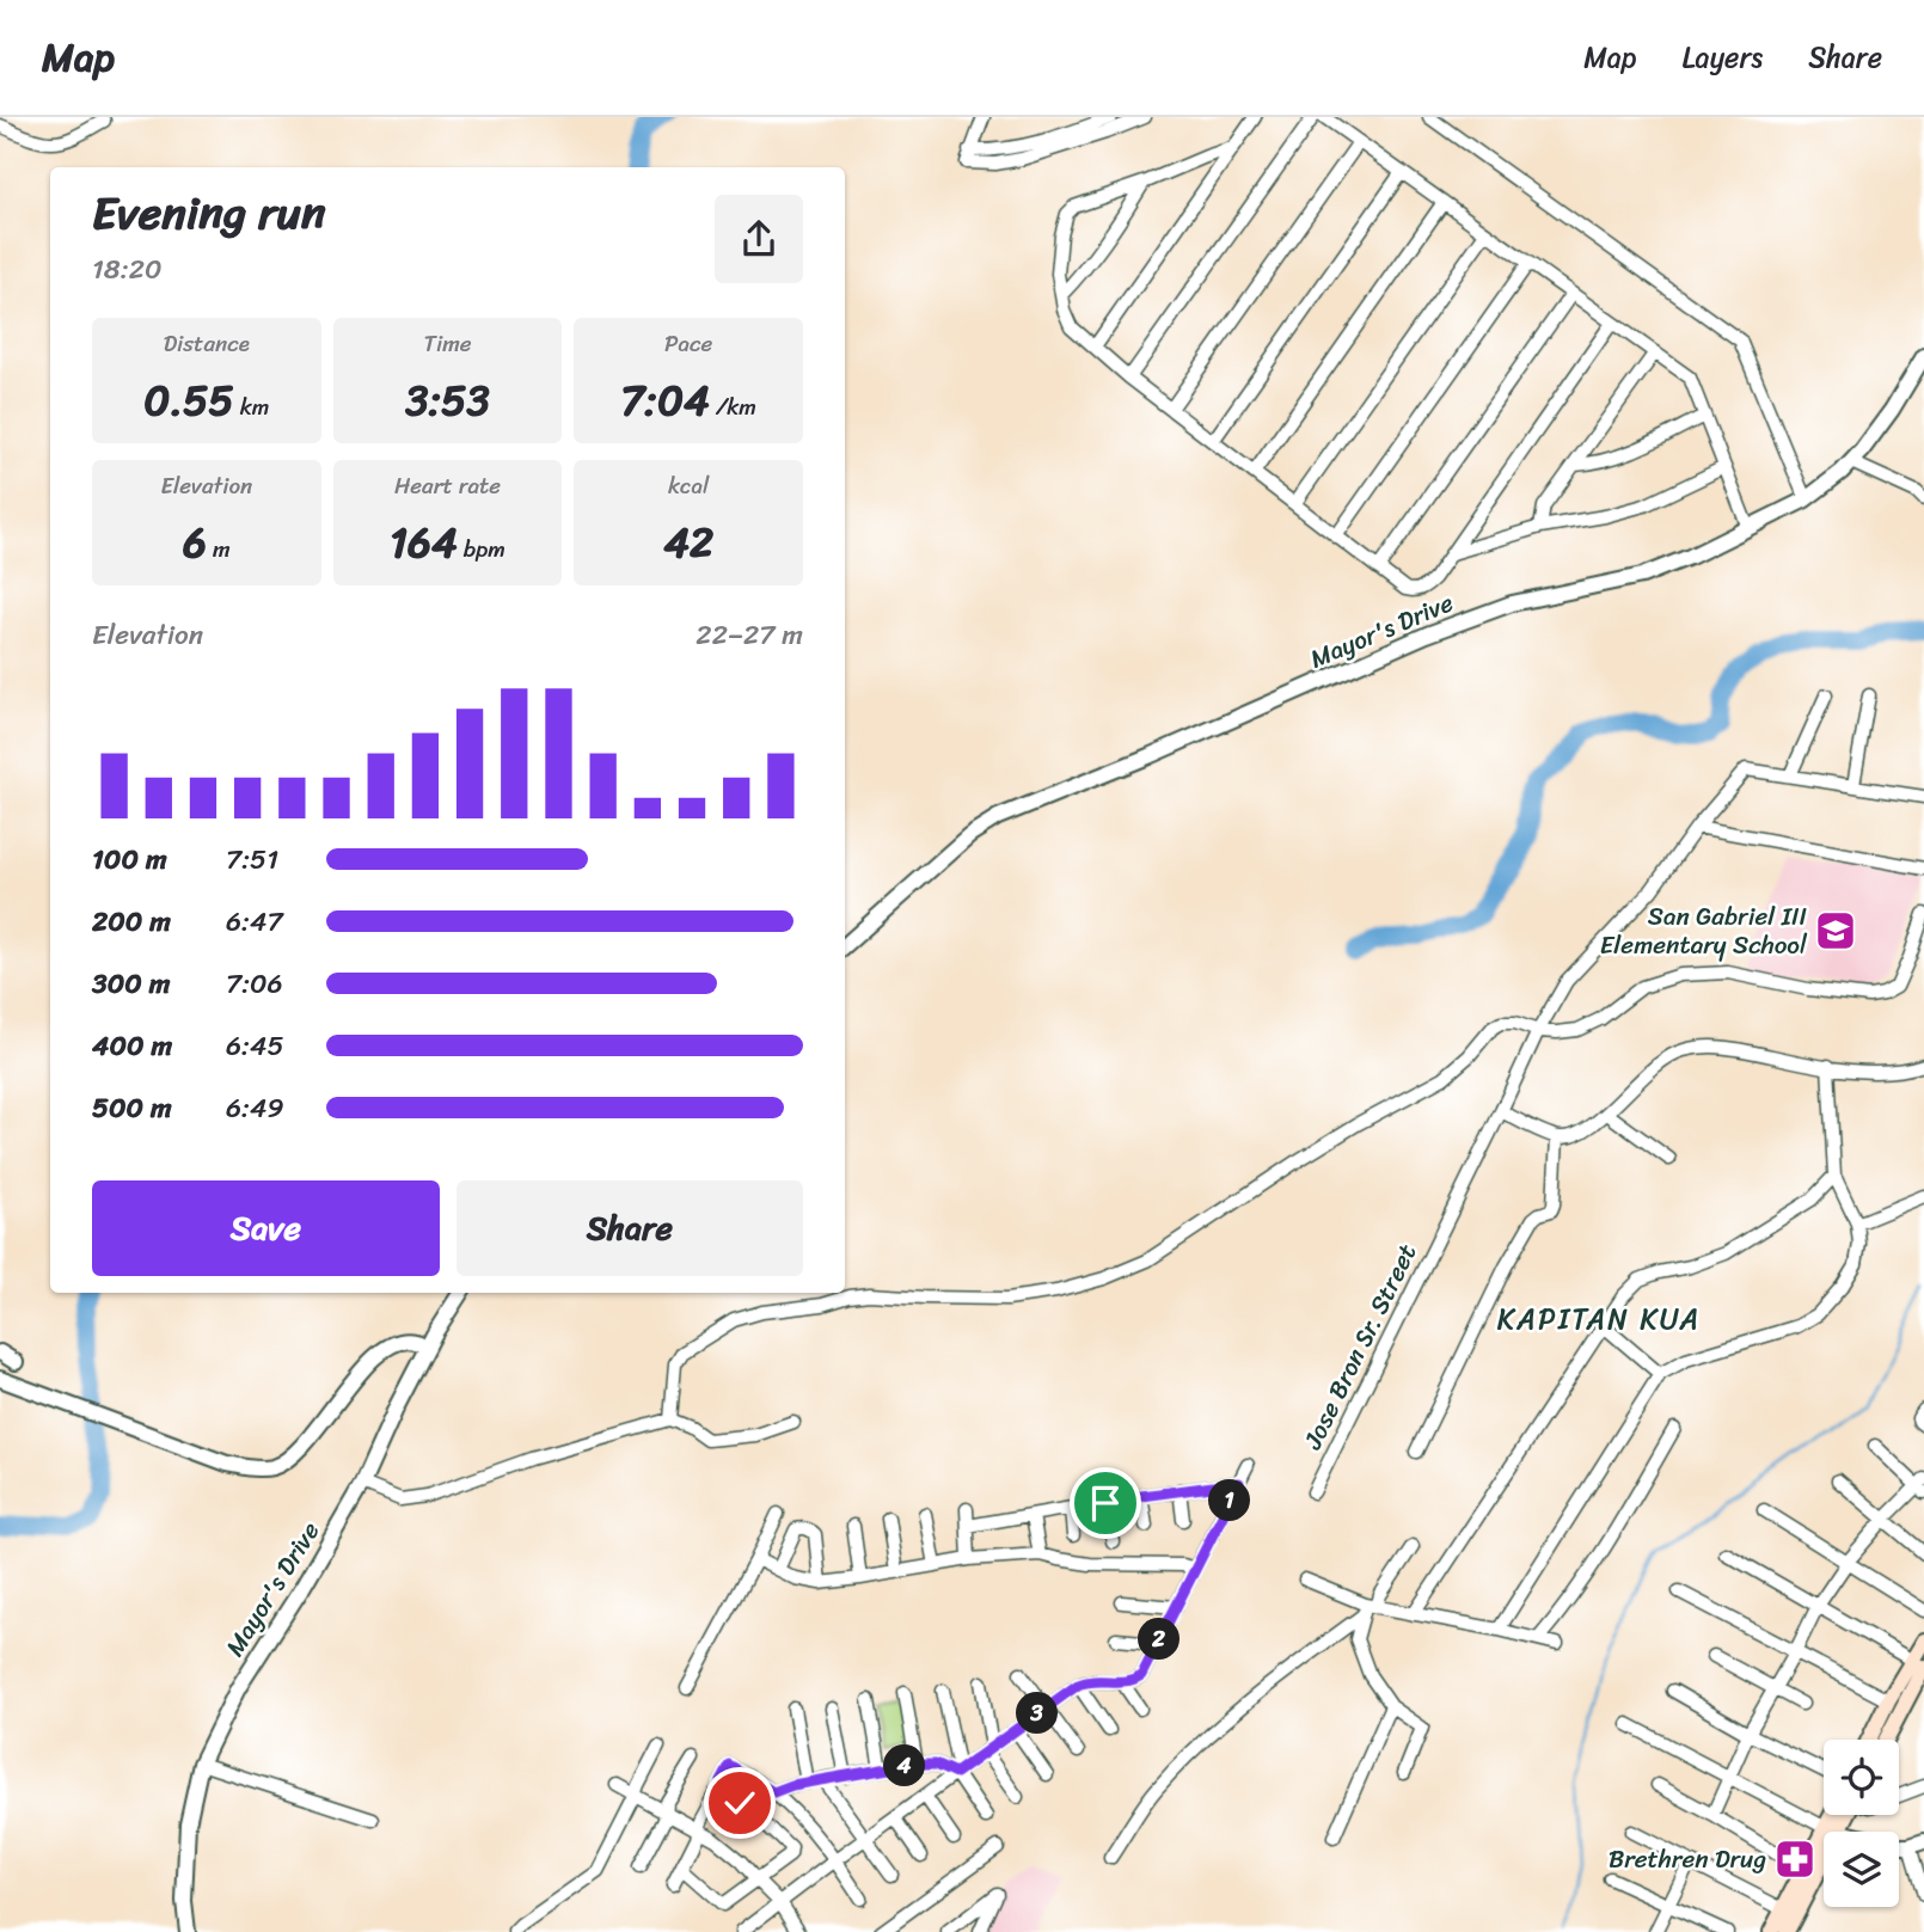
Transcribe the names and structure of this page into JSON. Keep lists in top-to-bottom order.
{
  "streets": {
    "street": ["Mayor's Drive", "Jose Bron Sr. Street"]
  },
  "districts": ["KAPITAN KUA"],
  "places": {
    "school or university": ["San Gabriel III Elementary School"],
    "pharmacy": ["Brethren Drug"]
  },
  "page": {
    "header": "Map",
    "nav": ["Map", "Layers", "Share"],
    "heading": ["Evening run", "18:20"],
    "stats": [
      ["Distance", "0.55 km"],
      ["Time", "3:53"],
      ["Pace", "7:04 /km"],
      ["Elevation", "6 m"],
      ["Heart rate", "164 bpm"],
      ["kcal", "42"]
    ],
    "chart": ["Elevation", "22–27 m"],
    "list": [
      {
        "name": "100 m",
        "note": "7:51"
      },
      {
        "name": "200 m",
        "note": "6:47"
      },
      {
        "name": "300 m",
        "note": "7:06"
      },
      {
        "name": "400 m",
        "note": "6:45"
      },
      {
        "name": "500 m",
        "note": "6:49"
      }
    ],
    "buttons": ["Save", "Share"],
    "pins": [
      "1",
      "2",
      "3",
      "4"
    ]
  }
}
